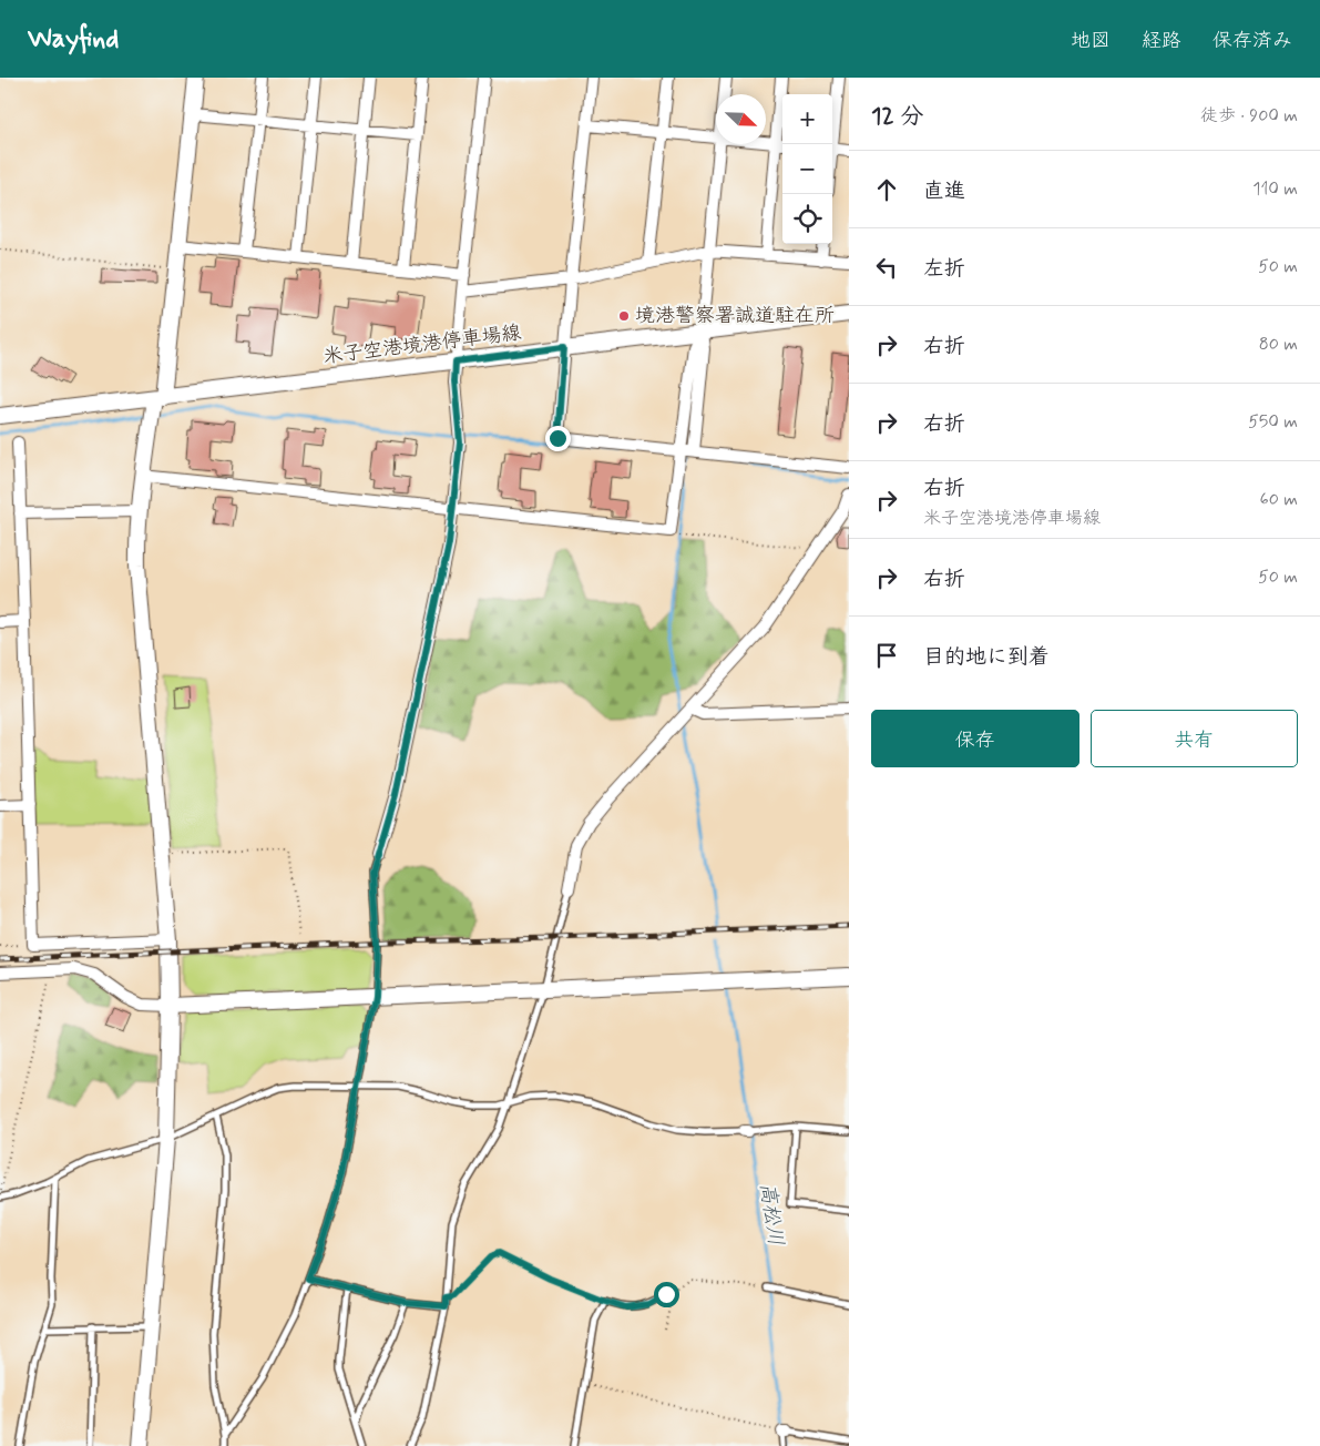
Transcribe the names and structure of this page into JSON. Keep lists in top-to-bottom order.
{
  "streets": {
    "street": ["米子空港境港停車場線"]
  },
  "water": ["高松川"],
  "places": ["境港警察署誠道駐在所"],
  "north": "bottom right",
  "page": {
    "header": "Wayfind",
    "nav": ["地図", "経路", "保存済み"],
    "heading": ["12 分", "徒歩 · 900 m"],
    "map_buttons": ["+", "−"],
    "list": [
      ["直進", "110 m"],
      ["左折", "50 m"],
      ["右折", "80 m"],
      ["右折", "550 m"],
      ["右折", "米子空港境港停車場線", "60 m"],
      ["右折", "50 m"],
      "目的地に到着"
    ],
    "buttons": ["保存", "共有"]
  }
}
